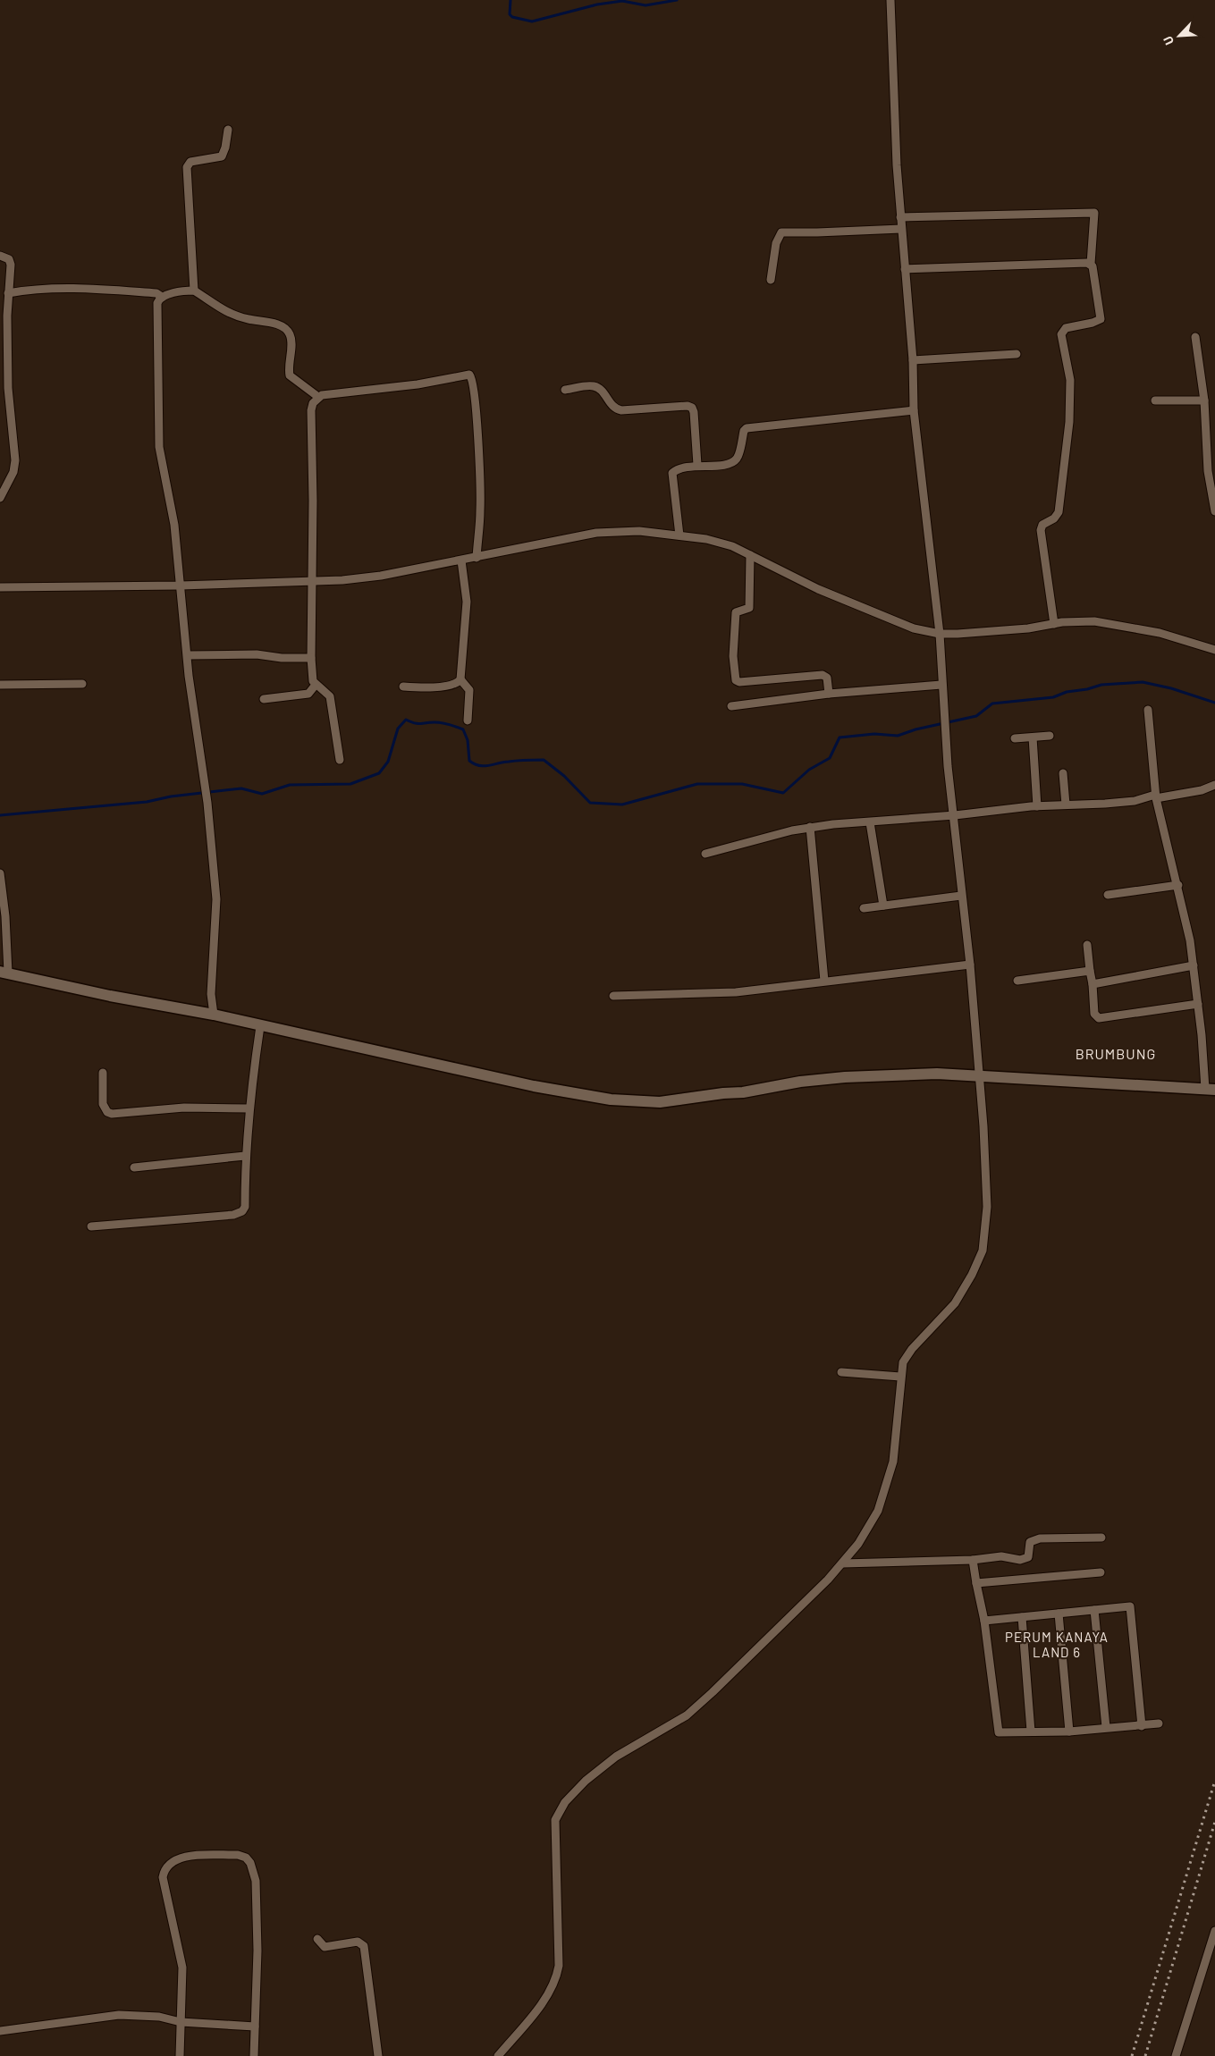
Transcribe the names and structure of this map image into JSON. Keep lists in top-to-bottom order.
{
  "districts": ["BRUMBUNG", "PERUM KANAYA LAND 6"],
  "north": "bottom left"
}
